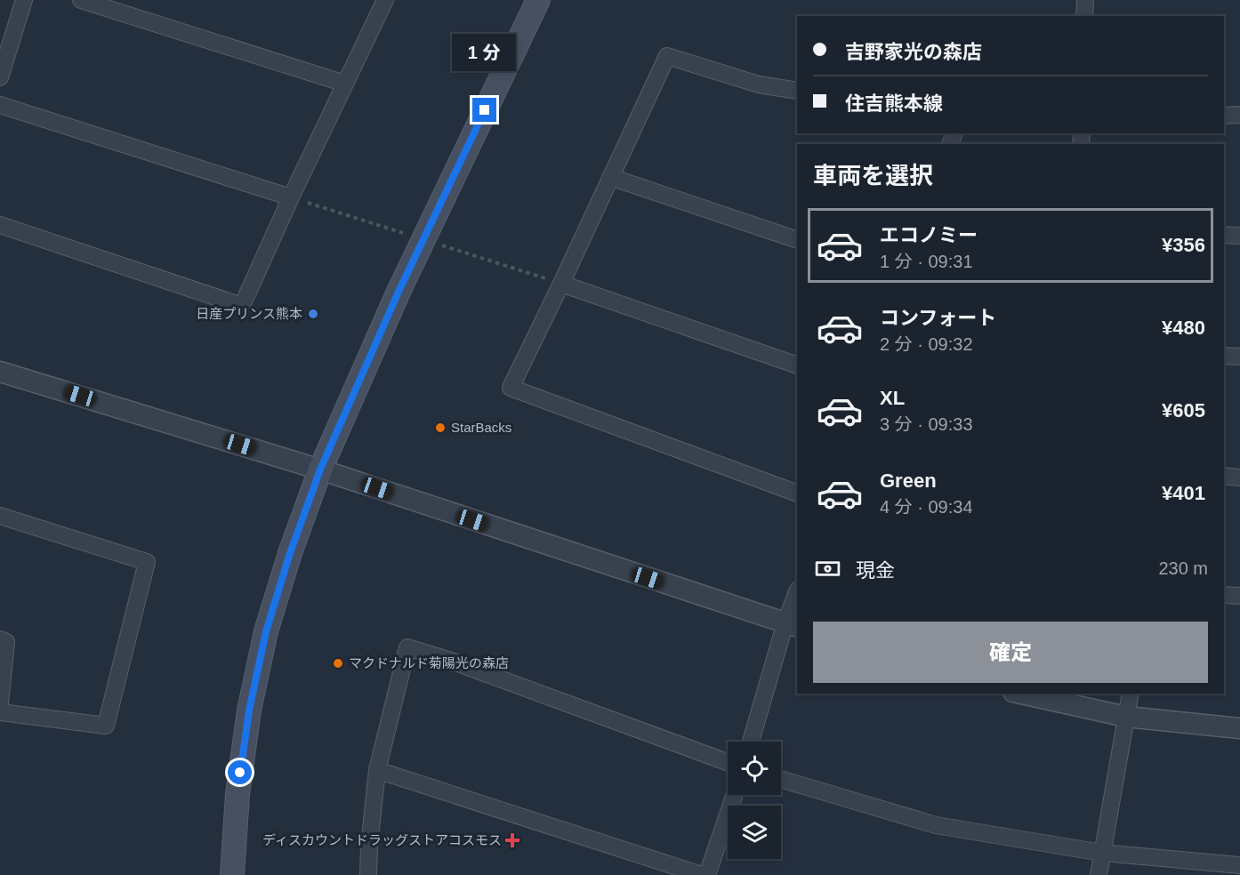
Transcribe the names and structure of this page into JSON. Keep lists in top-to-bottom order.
{
  "places": {
    "other": ["日産プリンス熊本", "StarBacks", "マクドナルド菊陽光の森店"],
    "health": ["ディスカウントドラッグストアコスモス"]
  },
  "page": {
    "banner": ["吉野家光の森店", "住吉熊本線"],
    "bubble": "1 分",
    "heading": "車両を選択",
    "list": [
      {
        "name": "エコノミー",
        "note": "1 分 · 09:31",
        "value": "¥356"
      },
      {
        "name": "コンフォート",
        "note": "2 分 · 09:32",
        "value": "¥480"
      },
      {
        "name": "XL",
        "note": "3 分 · 09:33",
        "value": "¥605"
      },
      {
        "name": "Green",
        "note": "4 分 · 09:34",
        "value": "¥401"
      }
    ],
    "pay": ["現金", "230 m"],
    "buttons": "確定"
  }
}
